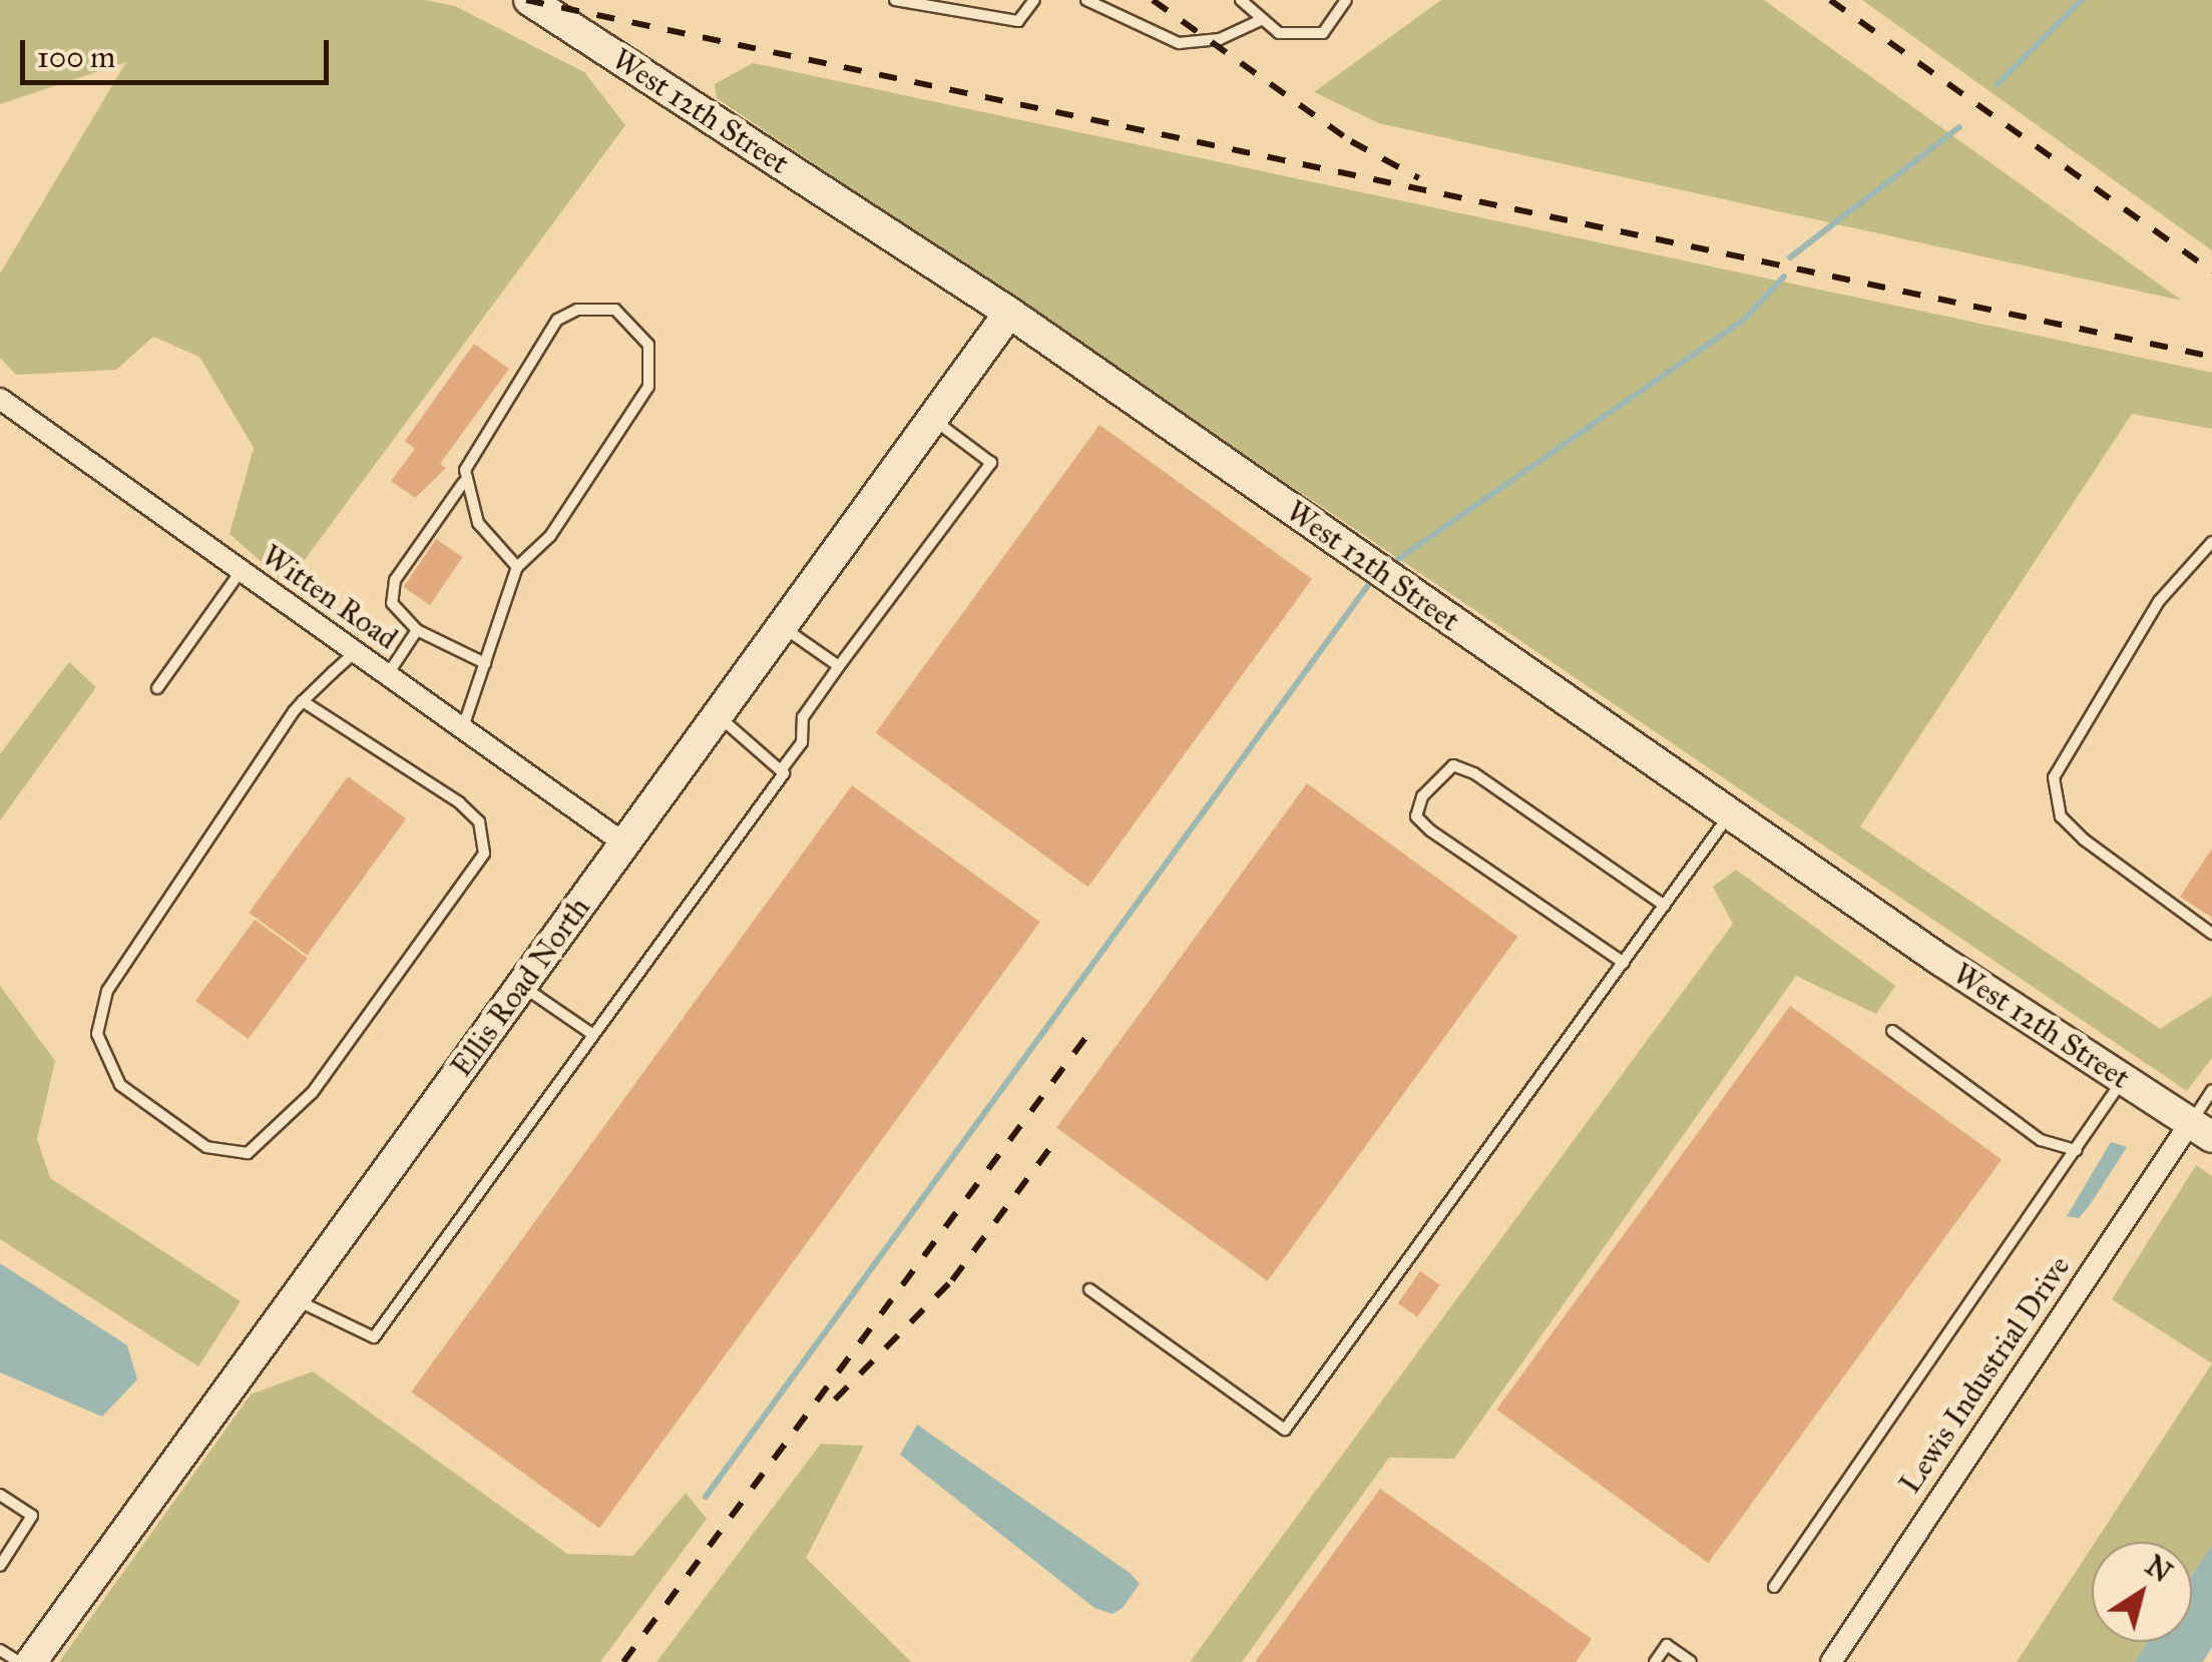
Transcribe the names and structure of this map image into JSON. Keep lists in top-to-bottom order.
{
  "streets": {
    "street": [
      "West 12th Street",
      "Witten Road",
      "Ellis Road North",
      "Lewis Industrial Drive"
    ]
  },
  "crossings": [
    ["West 12th Street", "Ellis Road North"],
    ["West 12th Street", "Lewis Industrial Drive"],
    ["Witten Road", "Ellis Road North"]
  ],
  "scale_bar": "100 m",
  "north": "top right"
}
